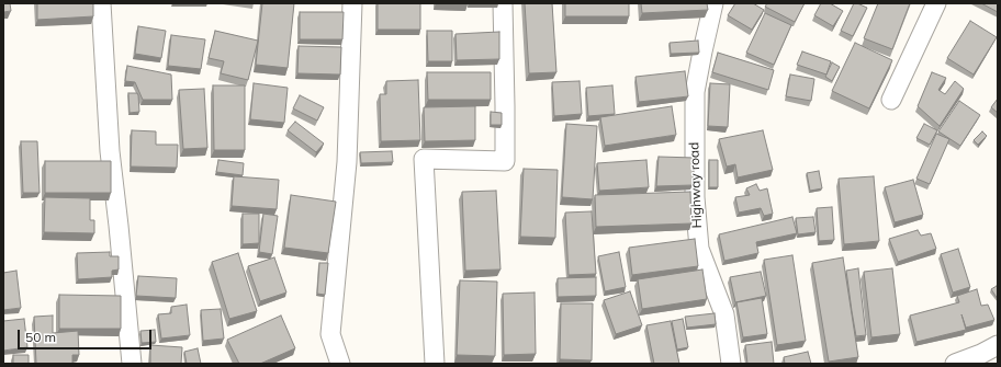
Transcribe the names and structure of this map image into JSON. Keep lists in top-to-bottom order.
{
  "streets": {
    "street": ["Highway road"]
  },
  "scale_bar": "50 m"
}
